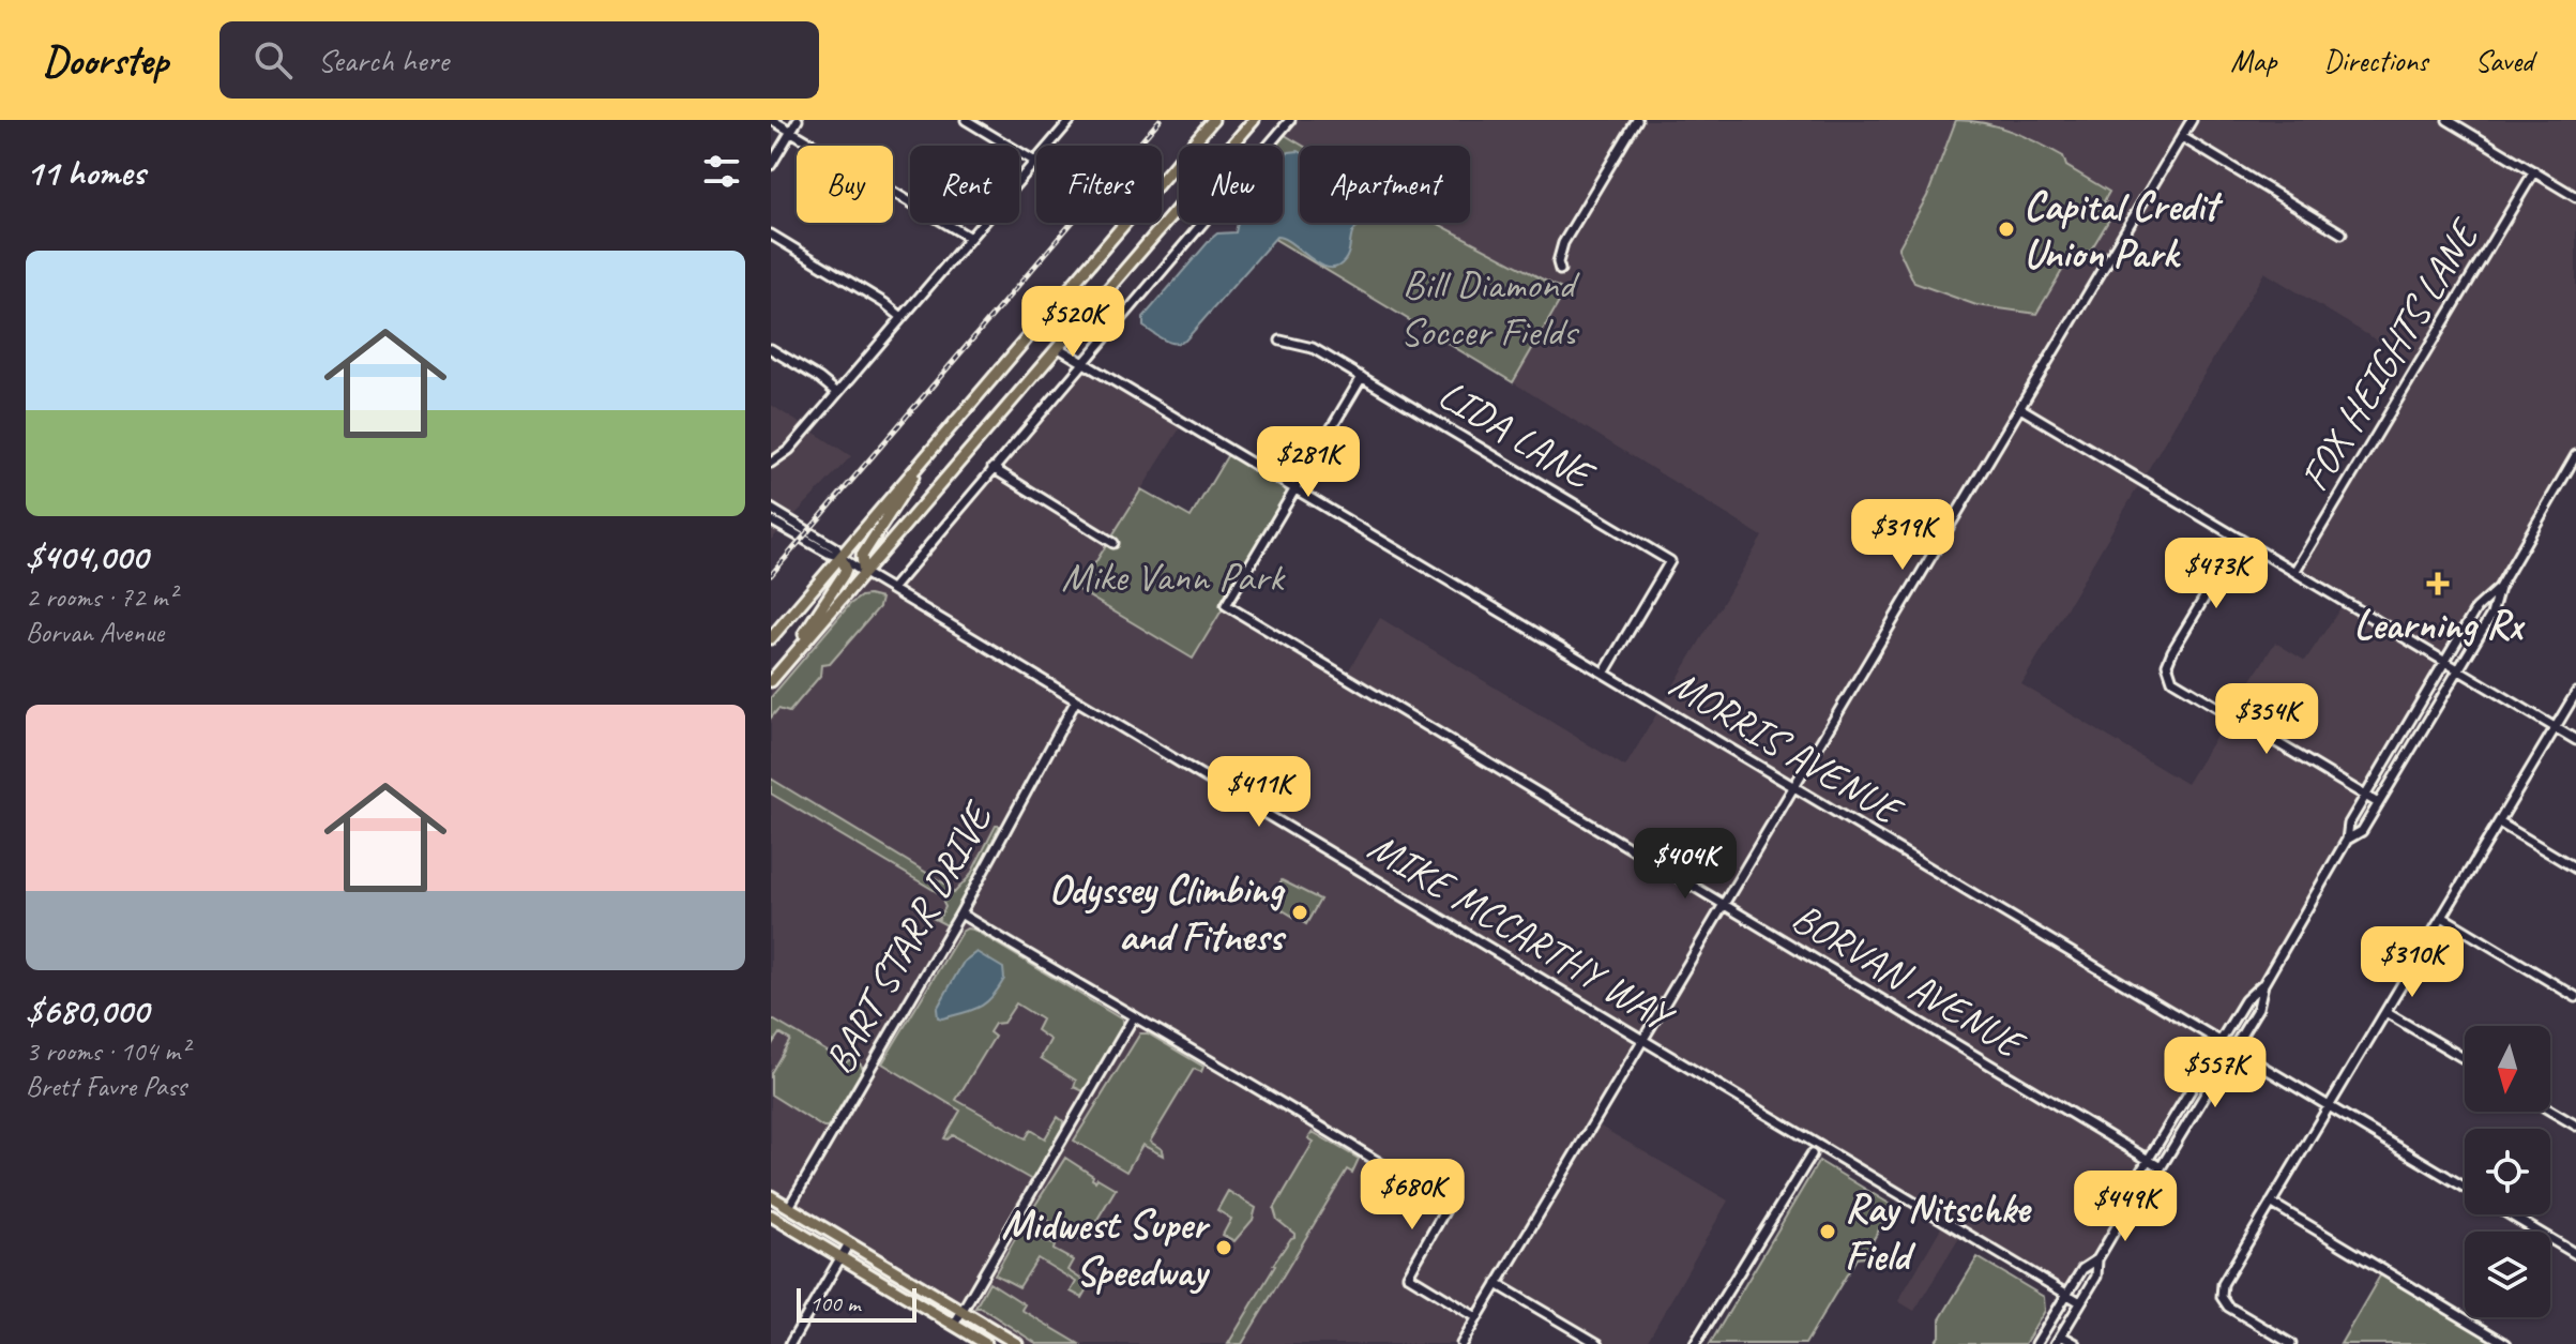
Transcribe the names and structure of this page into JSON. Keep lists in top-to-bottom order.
{
  "streets": {
    "street": [
      "FOX HEIGHTS LANE",
      "LIDA LANE",
      "MORRIS AVENUE",
      "MIKE MCCARTHY WAY",
      "BART STARR DRIVE",
      "BORVAN AVENUE"
    ]
  },
  "crossings": [
    ["LIDA LANE", "MORRIS AVENUE"],
    ["MORRIS AVENUE", "BORVAN AVENUE"],
    ["MIKE MCCARTHY WAY", "BART STARR DRIVE"]
  ],
  "parks": ["Bill Diamond Soccer Fields", "Mike Vann Park"],
  "places": {
    "other": [
      "Capital Credit Union Park",
      "Odyssey Climbing and Fitness",
      "Ray Nitschke Field",
      "Midwest Super Speedway"
    ],
    "health": ["Learning Rx"]
  },
  "scale_bar": "100 m",
  "north": "bottom",
  "page": {
    "header": "Doorstep",
    "search": "Search here",
    "nav": ["Map", "Directions", "Saved"],
    "heading": "11 homes",
    "chip": [
      "Buy",
      "Rent",
      "Filters",
      "New",
      "Apartment"
    ],
    "list": [
      {
        "name": "$404,000",
        "note": "2 rooms · 72 m² · Borvan Avenue"
      },
      {
        "name": "$680,000",
        "note": "3 rooms · 104 m² · Brett Favre Pass"
      }
    ],
    "price": [
      "$520K",
      "$281K",
      "$319K",
      "$473K",
      "$354K",
      "$411K",
      "$404K",
      "$310K",
      "$557K",
      "$680K",
      "$449K"
    ],
    "scale": "100 m"
  }
}
